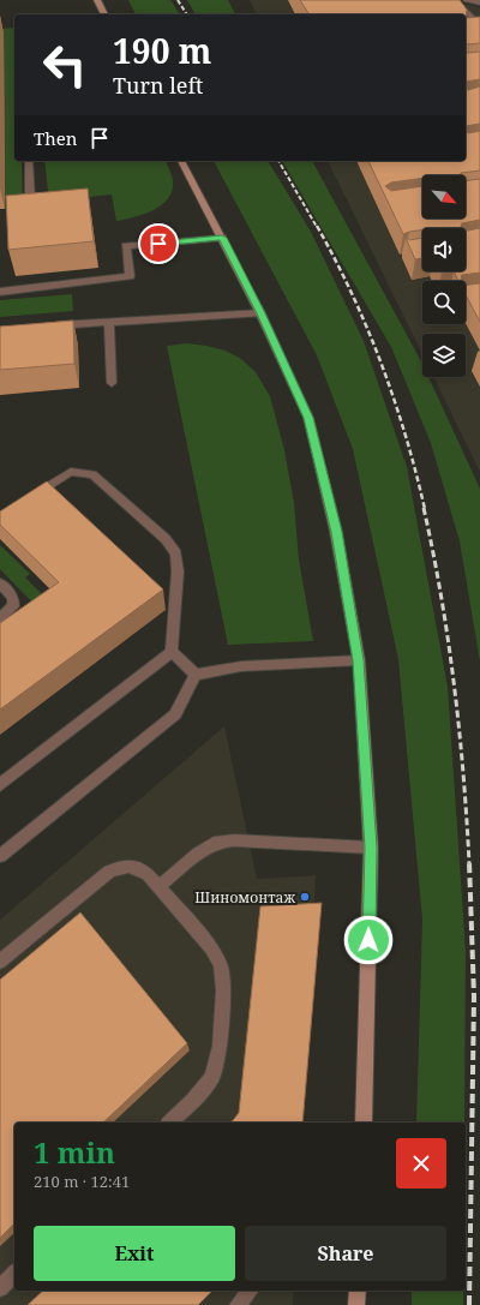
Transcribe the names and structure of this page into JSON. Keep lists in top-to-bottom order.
{
  "places": ["Шиномонтаж"],
  "north": "bottom right",
  "page": {
    "turn": ["190 m", "Turn left"],
    "then": "Then",
    "heading": ["1 min", "210 m · 12:41"],
    "buttons": ["Exit", "Share"]
  }
}
